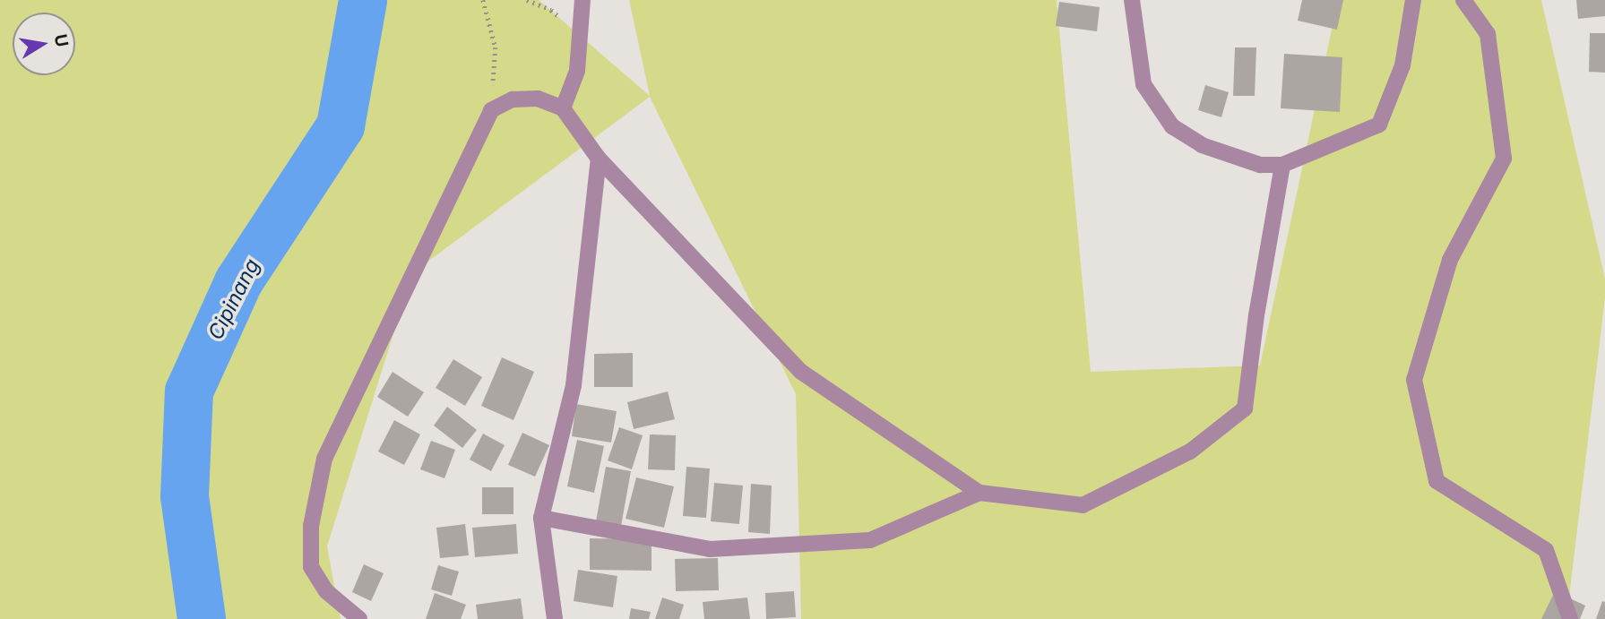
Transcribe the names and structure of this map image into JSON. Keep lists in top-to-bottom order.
{
  "water": ["Cipinang"],
  "north": "right"
}
